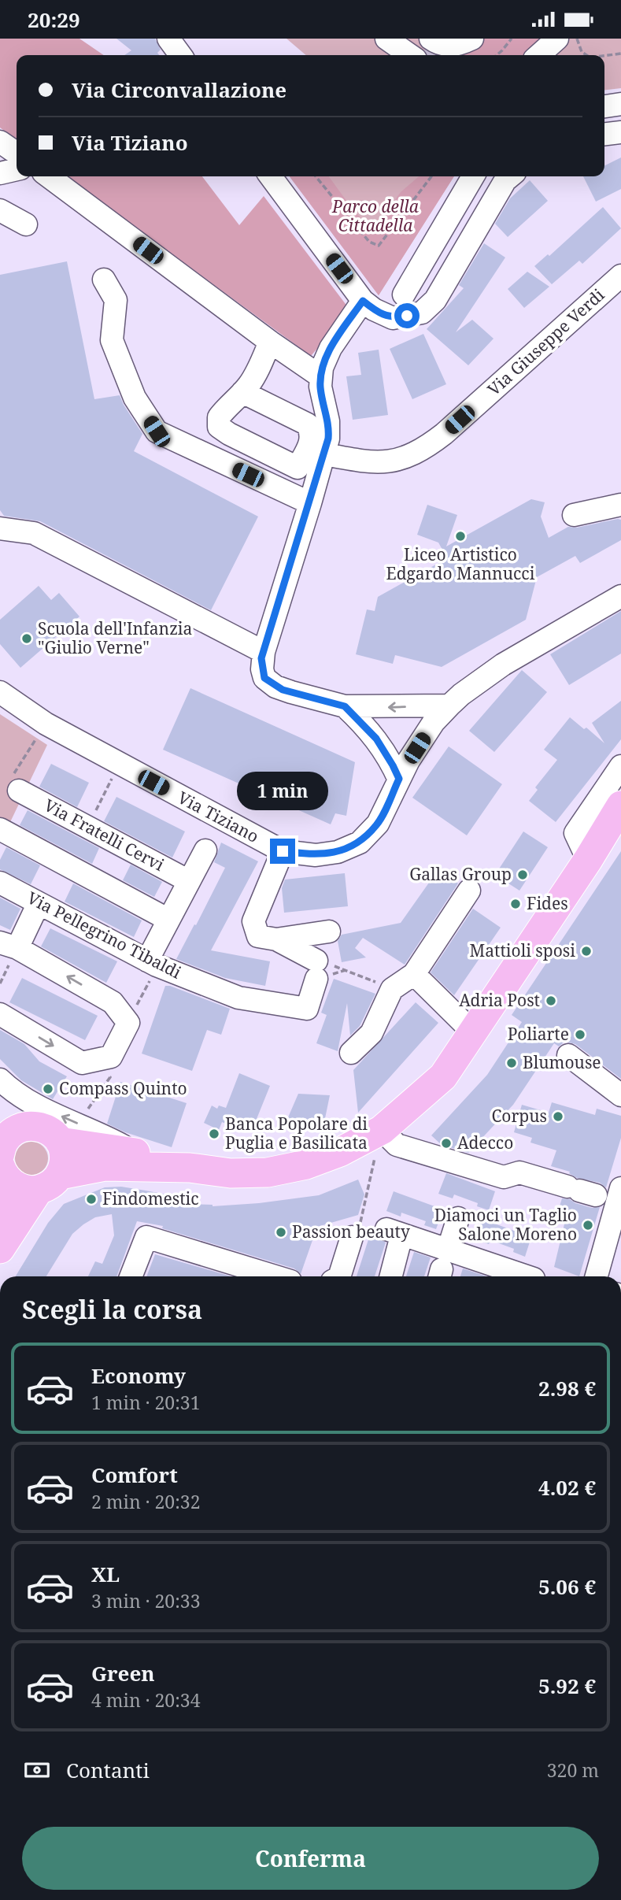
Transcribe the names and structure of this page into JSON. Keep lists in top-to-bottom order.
{
  "streets": {
    "street": [
      "Via Giuseppe Verdi",
      "Via Tiziano",
      "Via Fratelli Cervi",
      "Via Pellegrino Tibaldi"
    ]
  },
  "parks": ["Parco della Cittadella"],
  "places": [
    "Liceo Artistico Edgardo Mannucci",
    "Scuola dell'Infanzia \"Giulio Verne\"",
    "Gallas Group",
    "Fides",
    "Mattioli sposi",
    "Adria Post",
    "Poliarte",
    "Blumouse",
    "Compass Quinto",
    "Corpus",
    "Banca Popolare di Puglia e Basilicata",
    "Adecco",
    "Findomestic",
    "Diamoci un Taglio Salone Moreno",
    "Passion beauty"
  ],
  "page": {
    "status": "20:29",
    "banner": ["Via Circonvallazione", "Via Tiziano"],
    "bubble": "1 min",
    "heading": "Scegli la corsa",
    "list": [
      {
        "name": "Economy",
        "note": "1 min · 20:31",
        "value": "2.98 €"
      },
      {
        "name": "Comfort",
        "note": "2 min · 20:32",
        "value": "4.02 €"
      },
      {
        "name": "XL",
        "note": "3 min · 20:33",
        "value": "5.06 €"
      },
      {
        "name": "Green",
        "note": "4 min · 20:34",
        "value": "5.92 €"
      }
    ],
    "pay": ["Contanti", "320 m"],
    "buttons": "Conferma"
  }
}
